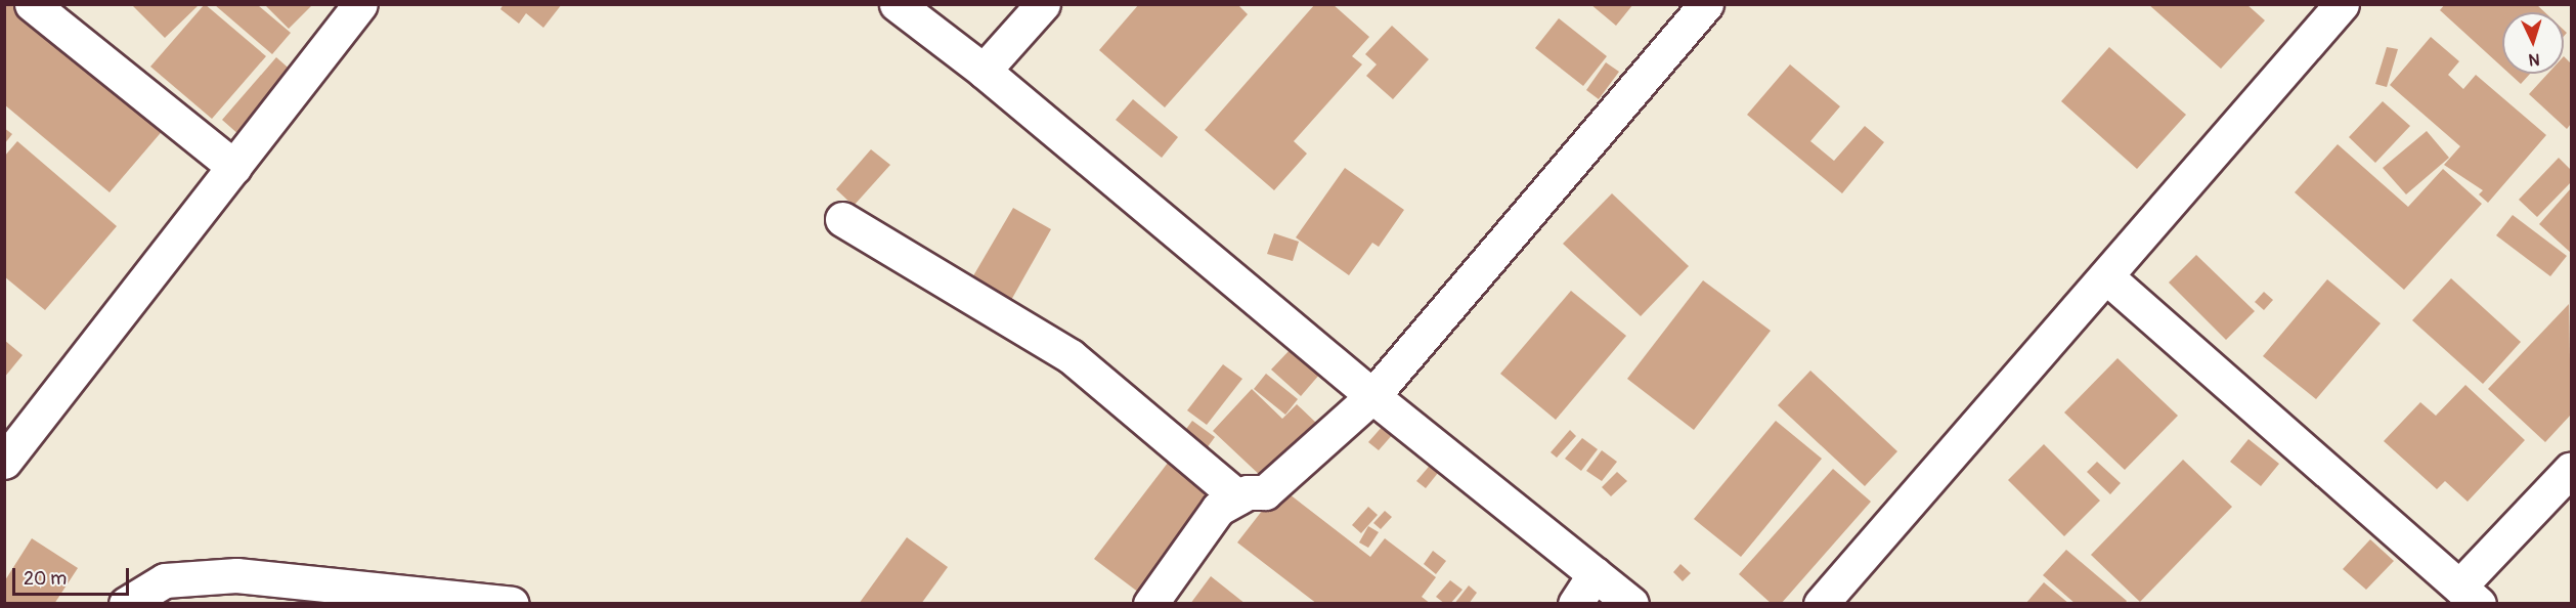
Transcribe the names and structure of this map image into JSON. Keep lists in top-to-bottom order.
{
  "scale_bar": "20 m",
  "north": "bottom"
}
